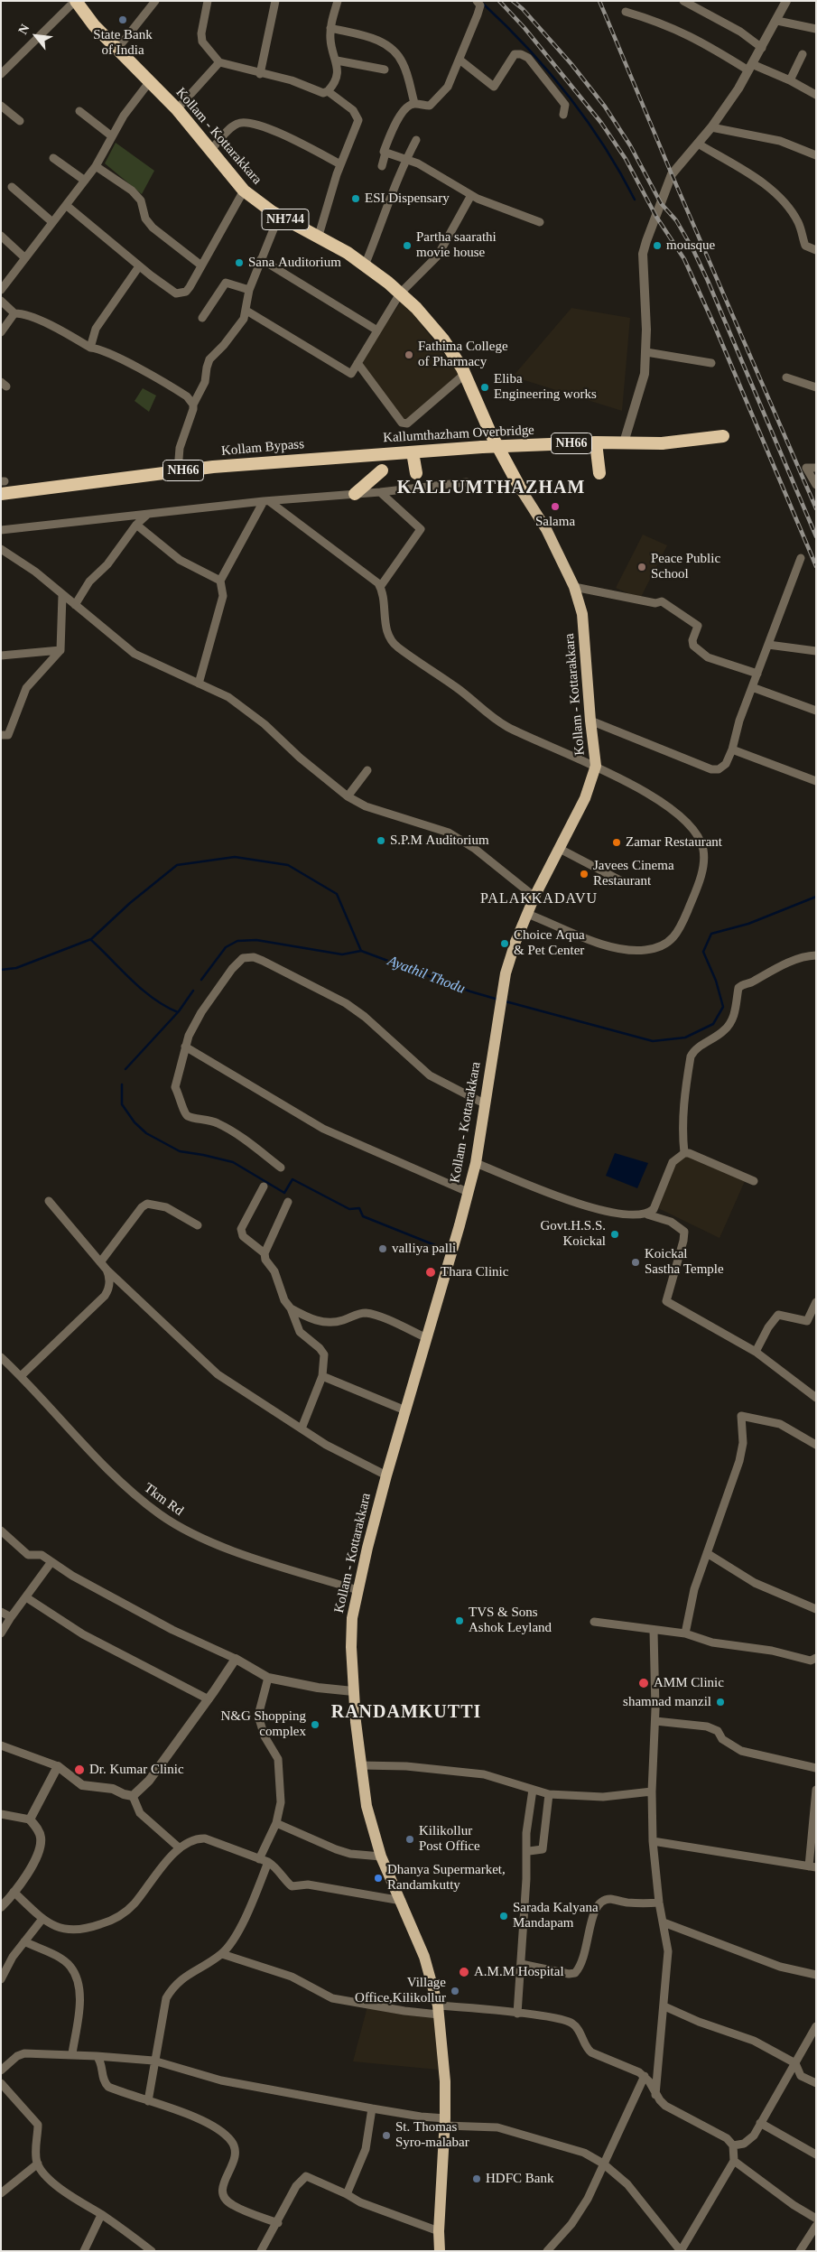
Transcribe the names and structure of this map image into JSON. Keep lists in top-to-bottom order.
{
  "streets": {
    "highway": [
      "Kollam - Kottarakkara",
      "NH744",
      "Kallumthazham Overbridge",
      "NH66",
      "Kollam Bypass"
    ],
    "street": ["Tkm Rd"]
  },
  "crossings": [
    ["Kollam - Kottarakkara", "Tkm Rd"],
    ["Kallumthazham Overbridge", "Kollam Bypass"]
  ],
  "districts": ["KALLUMTHAZHAM", "PALAKKADAVU", "RANDAMKUTTI"],
  "water": ["Ayathil Thodu"],
  "places": [
    "State Bank of India",
    "ESI Dispensary",
    "Partha saarathi movie house",
    "mousque",
    "Sana Auditorium",
    "Fathima College of Pharmacy",
    "Eliba Engineering works",
    "Salama",
    "Peace Public School",
    "S.P.M Auditorium",
    "Zamar Restaurant",
    "Javees Cinema Restaurant",
    "Choice Aqua & Pet Center",
    "Govt.H.S.S. Koickal",
    "valliya palli",
    "Koickal Sastha Temple",
    "Thara Clinic",
    "TVS & Sons Ashok Leyland",
    "AMM Clinic",
    "shamnad manzil",
    "N&G Shopping complex",
    "Dr. Kumar Clinic",
    "Kilikollur Post Office",
    "Dhanya Supermarket, Randamkutty",
    "Sarada Kalyana Mandapam",
    "A.M.M Hospital",
    "Village Office,Kilikollur",
    "St. Thomas Syro-malabar",
    "HDFC Bank"
  ],
  "north": "top left"
}
